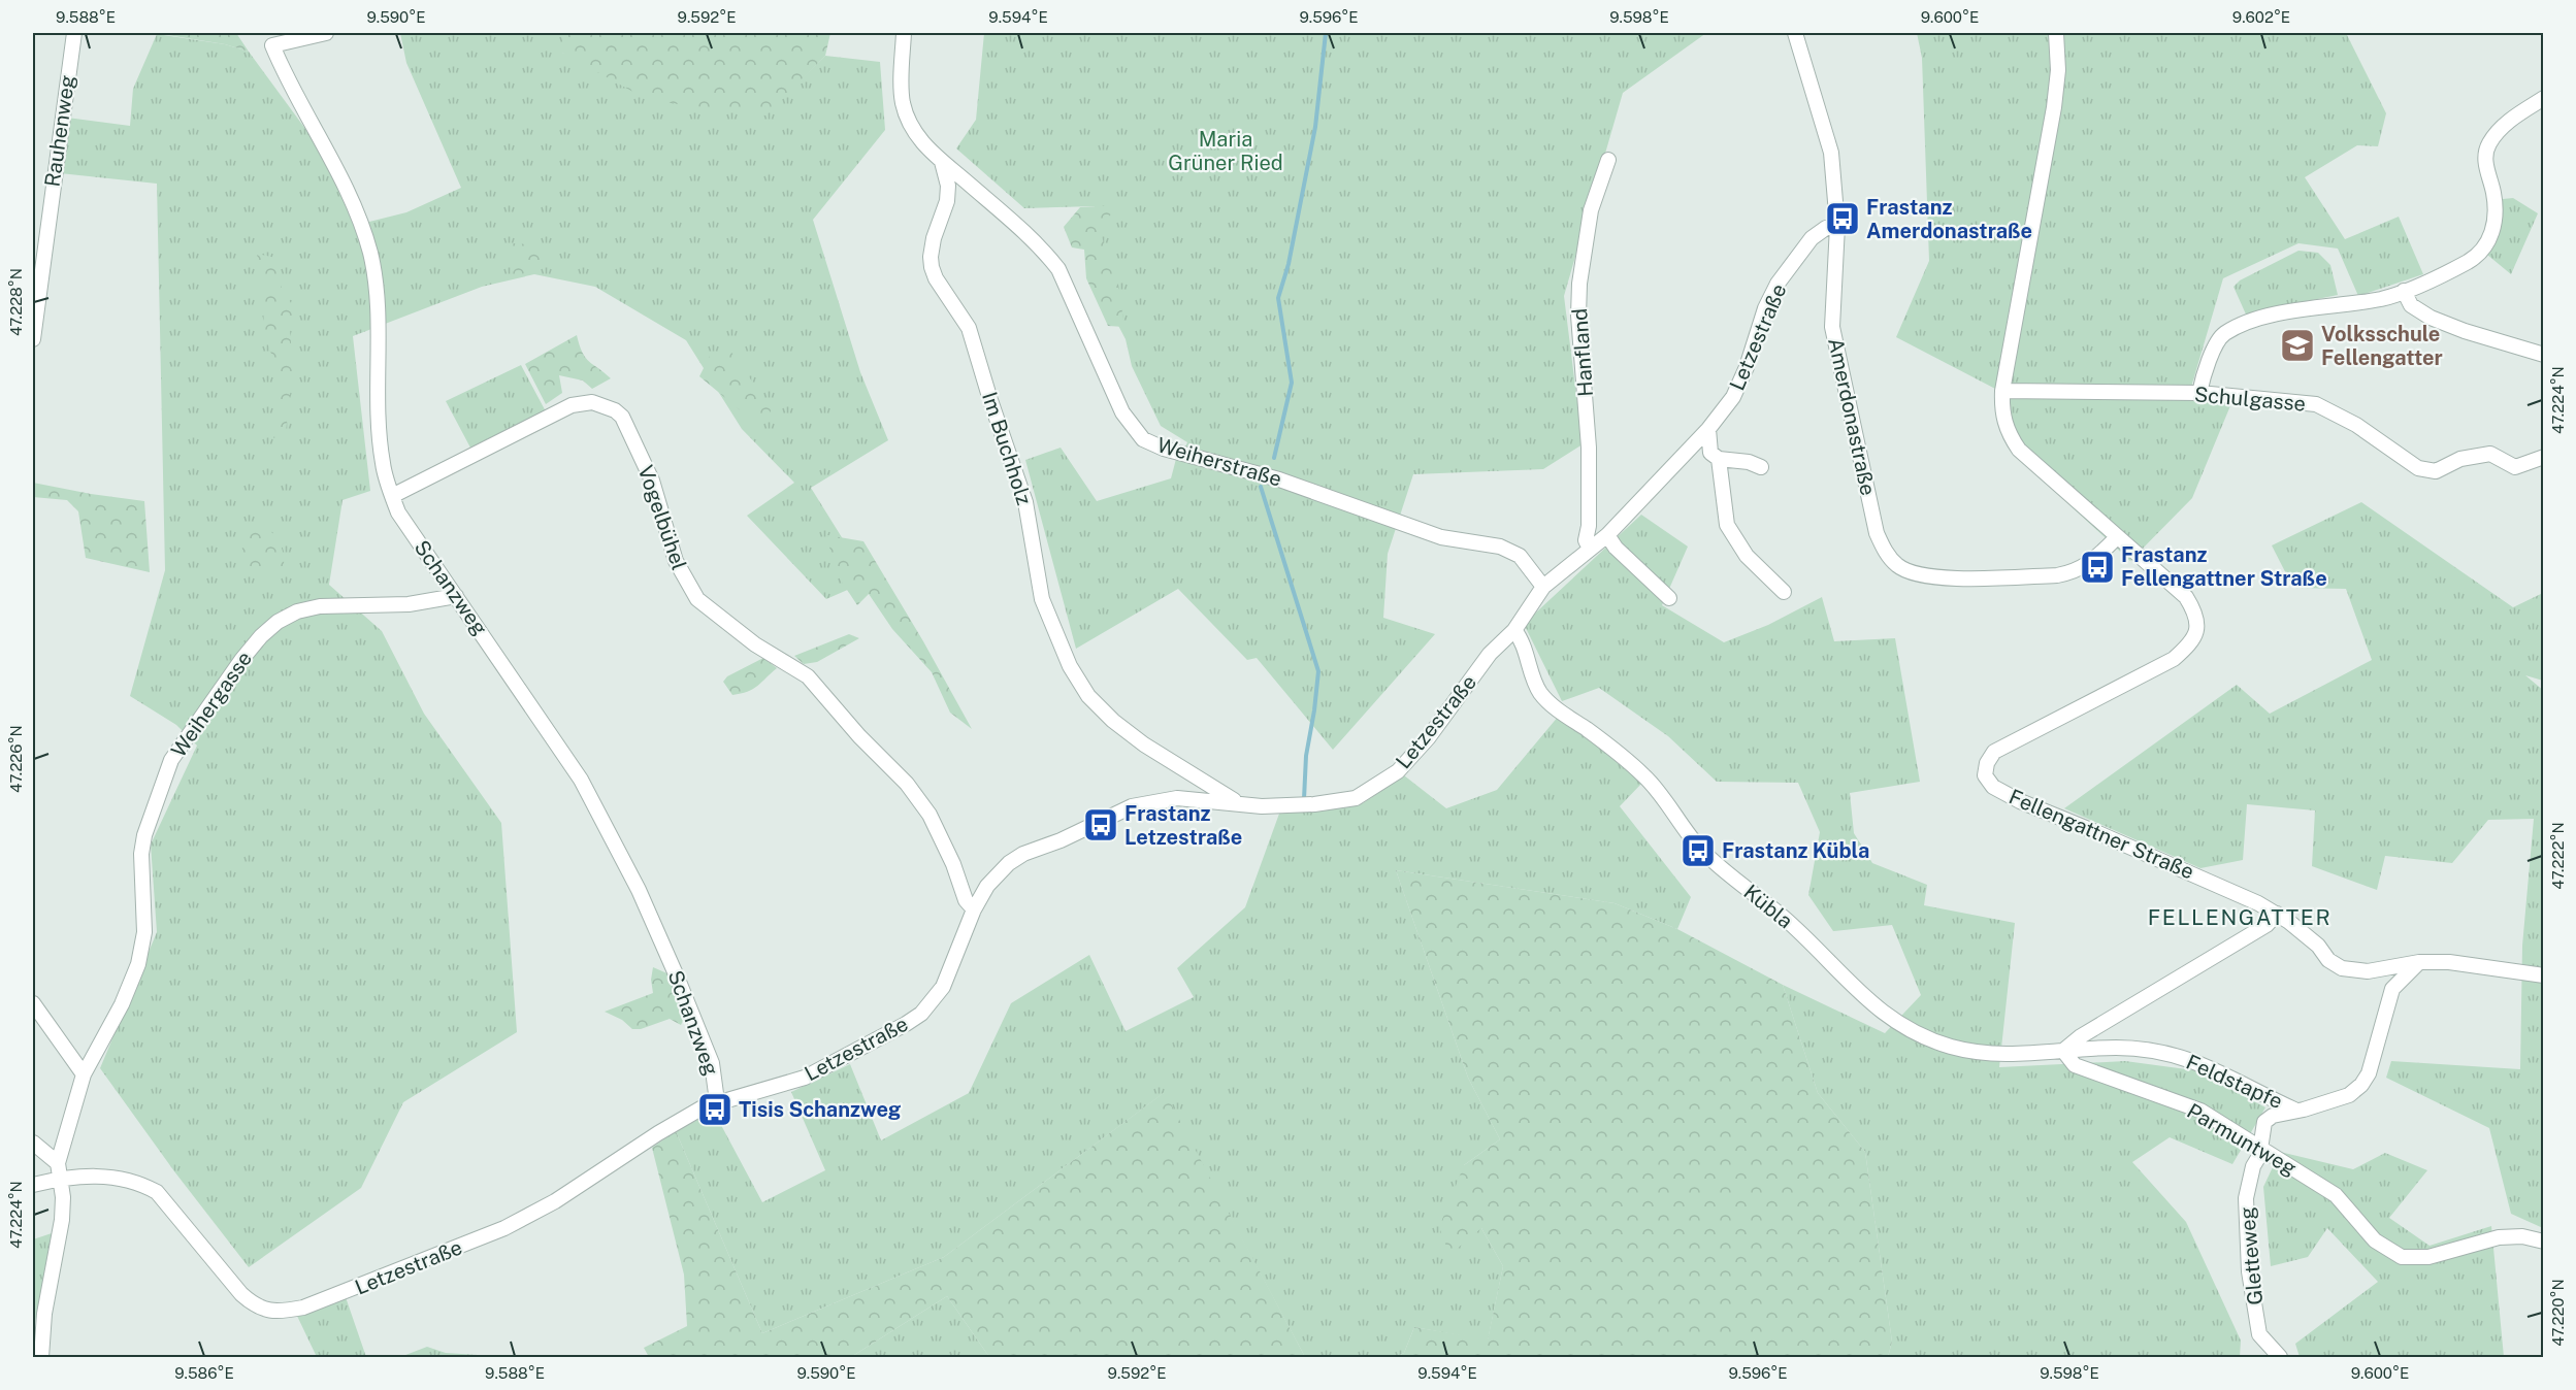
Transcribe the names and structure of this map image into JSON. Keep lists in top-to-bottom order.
{
  "streets": {
    "street": [
      "Rauhenweg",
      "Letzestraße",
      "Hanfland",
      "Schulgasse",
      "Amerdonastraße",
      "Im Buchholz",
      "Weiherstraße",
      "Vogelbühel",
      "Schanzweg",
      "Weihergasse",
      "Fellengattner Straße",
      "Kübla",
      "Feldstapfe",
      "Parmuntweg",
      "Gletteweg"
    ]
  },
  "crossings": [
    ["Letzestraße", "Hanfland"],
    ["Letzestraße", "Amerdonastraße"],
    ["Letzestraße", "Im Buchholz"],
    ["Letzestraße", "Weiherstraße"],
    ["Letzestraße", "Vogelbühel"],
    ["Letzestraße", "Schanzweg"],
    ["Letzestraße", "Weihergasse"],
    ["Letzestraße", "Kübla"],
    ["Schulgasse", "Fellengattner Straße"],
    ["Amerdonastraße", "Fellengattner Straße"],
    ["Im Buchholz", "Weiherstraße"],
    ["Vogelbühel", "Schanzweg"],
    ["Schanzweg", "Weihergasse"],
    ["Kübla", "Feldstapfe"],
    ["Kübla", "Parmuntweg"],
    ["Feldstapfe", "Parmuntweg"],
    ["Feldstapfe", "Gletteweg"],
    ["Parmuntweg", "Gletteweg"]
  ],
  "districts": ["FELLENGATTER"],
  "parks": ["Maria Grüner Ried"],
  "places": {
    "bus stop": [
      "Frastanz Amerdonastraße",
      "Frastanz Fellengattner Straße",
      "Frastanz Letzestraße",
      "Frastanz Kübla",
      "Tisis Schanzweg"
    ],
    "school or university": ["Volksschule Fellengatter"]
  },
  "coordinates": [
    "9.588°E",
    "9.590°E",
    "9.592°E",
    "9.594°E",
    "9.596°E",
    "9.598°E",
    "9.600°E",
    "9.602°E",
    "47.228°N",
    "47.224°N",
    "47.226°N",
    "47.222°N",
    "47.220°N",
    "9.586°E"
  ]
}
